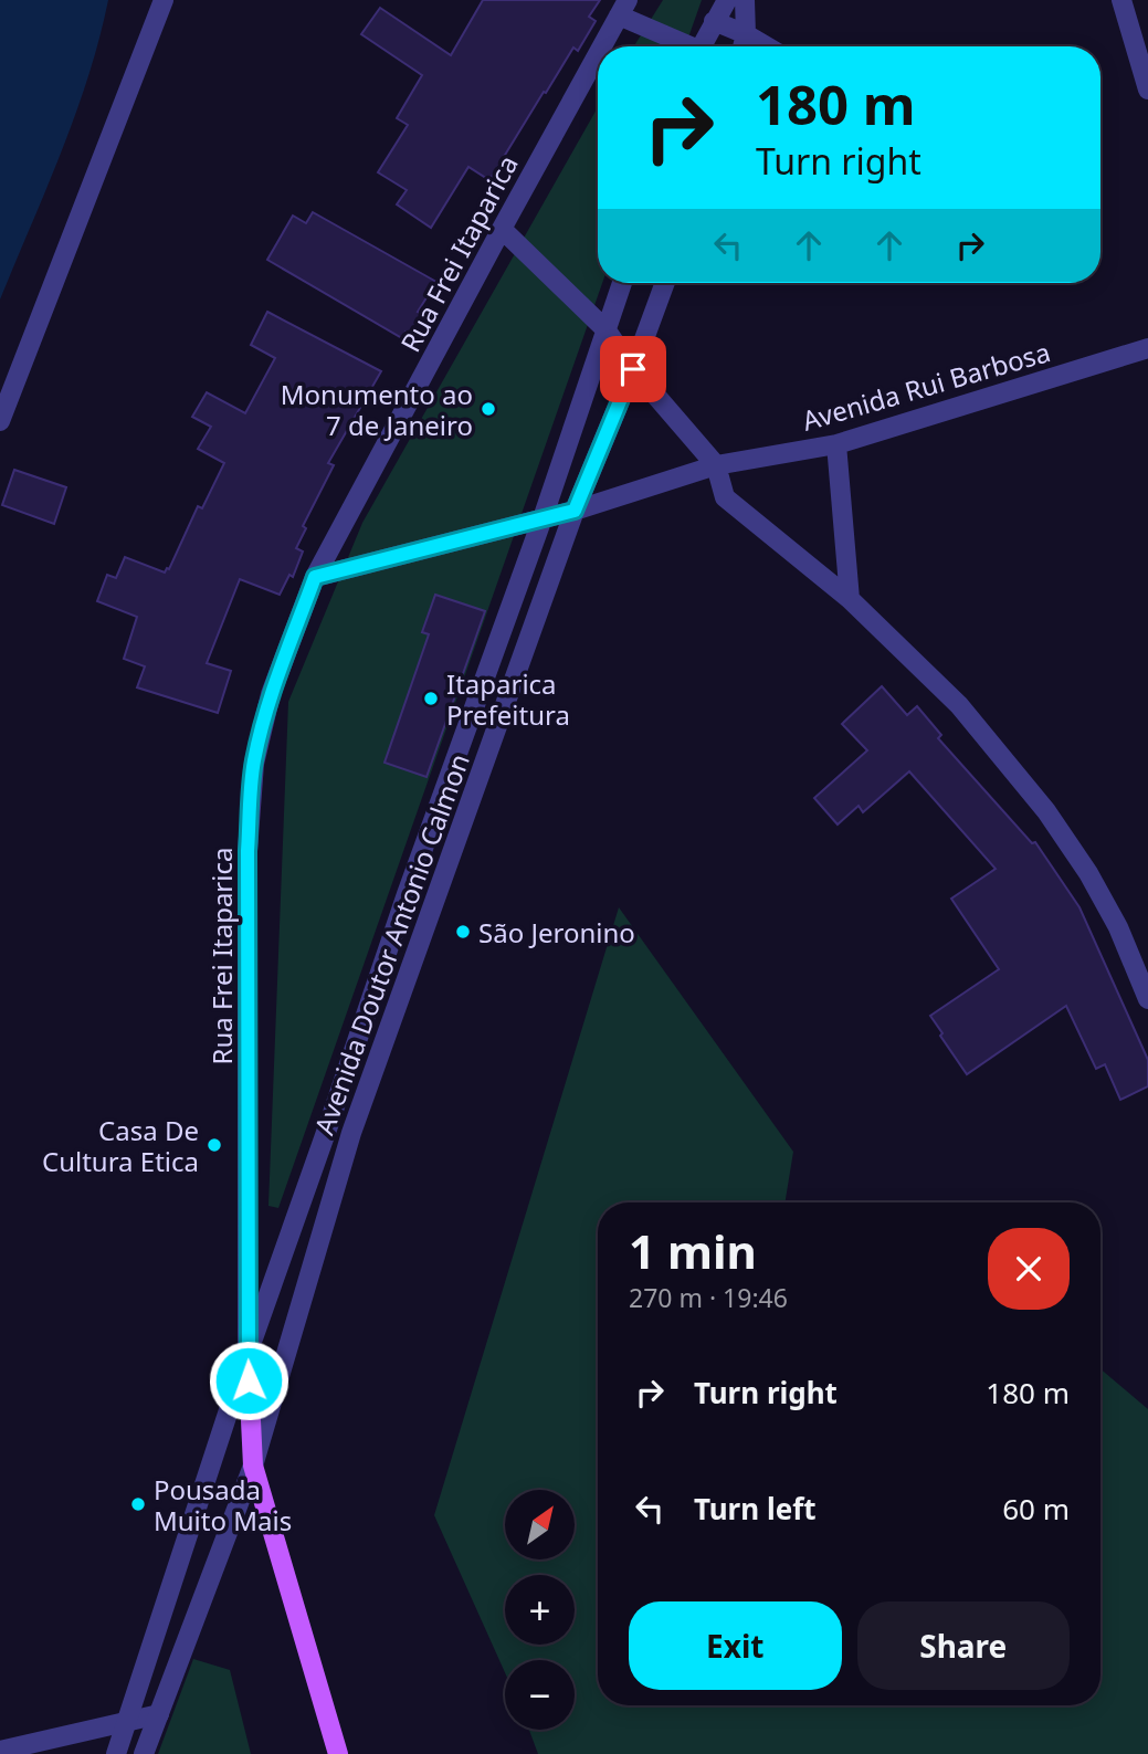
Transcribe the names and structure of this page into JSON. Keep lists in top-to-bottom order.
{
  "streets": {
    "street": ["Rua Frei Itaparica", "Avenida Rui Barbosa", "Avenida Doutor Antonio Calmon"]
  },
  "crossings": [
    ["Rua Frei Itaparica", "Avenida Rui Barbosa"],
    ["Rua Frei Itaparica", "Avenida Doutor Antonio Calmon"],
    ["Avenida Rui Barbosa", "Avenida Doutor Antonio Calmon"]
  ],
  "places": [
    "Monumento ao 7 de Janeiro",
    "Itaparica Prefeitura",
    "São Jeronino",
    "Casa De Cultura Etica",
    "Pousada Muito Mais"
  ],
  "north": "top right",
  "page": {
    "turn": ["180 m", "Turn right"],
    "heading": ["1 min", "270 m · 19:46"],
    "list": [
      {
        "name": "Turn right",
        "value": "180 m"
      },
      {
        "name": "Turn left",
        "value": "60 m"
      }
    ],
    "map_buttons": ["+", "−"],
    "buttons": ["Exit", "Share"]
  }
}
